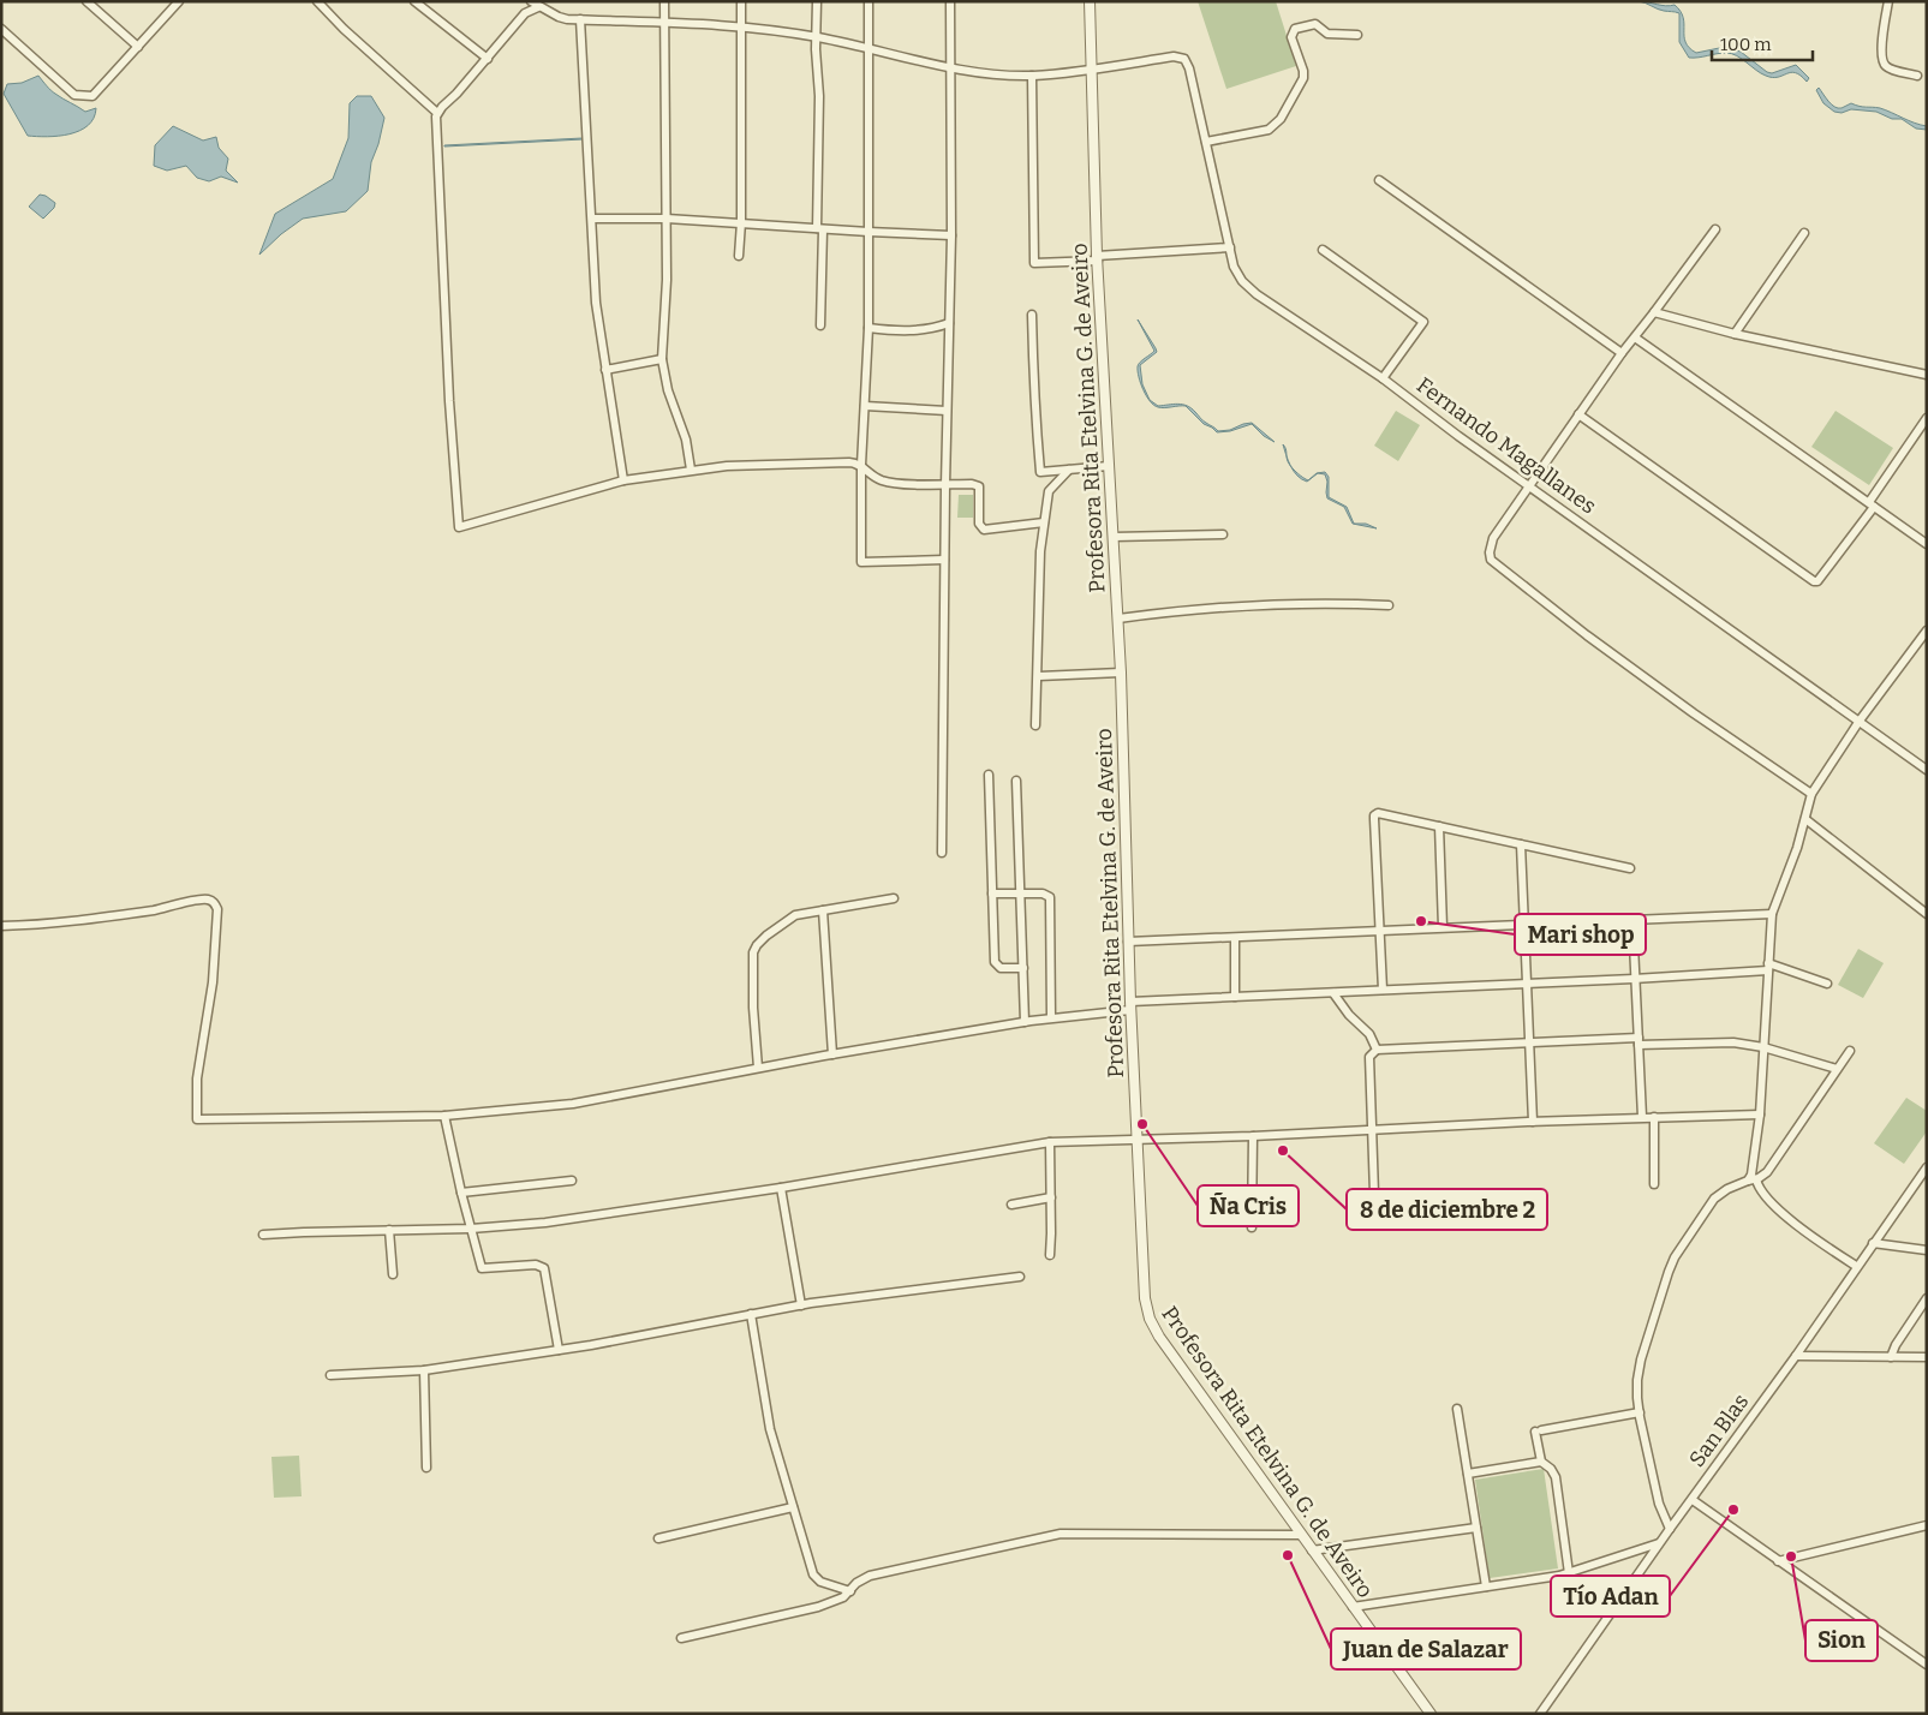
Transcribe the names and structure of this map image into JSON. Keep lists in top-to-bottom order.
{
  "streets": {
    "street": ["Profesora Rita Etelvina G. de Aveiro", "Fernando Magallanes", "San Blas"]
  },
  "crossings": [
    ["Profesora Rita Etelvina G. de Aveiro", "Fernando Magallanes"]
  ],
  "places": [
    "Mari shop",
    "Ña Cris",
    "8 de diciembre 2",
    "Tío Adan",
    "Juan de Salazar",
    "Sion"
  ],
  "scale_bar": "100 m"
}
